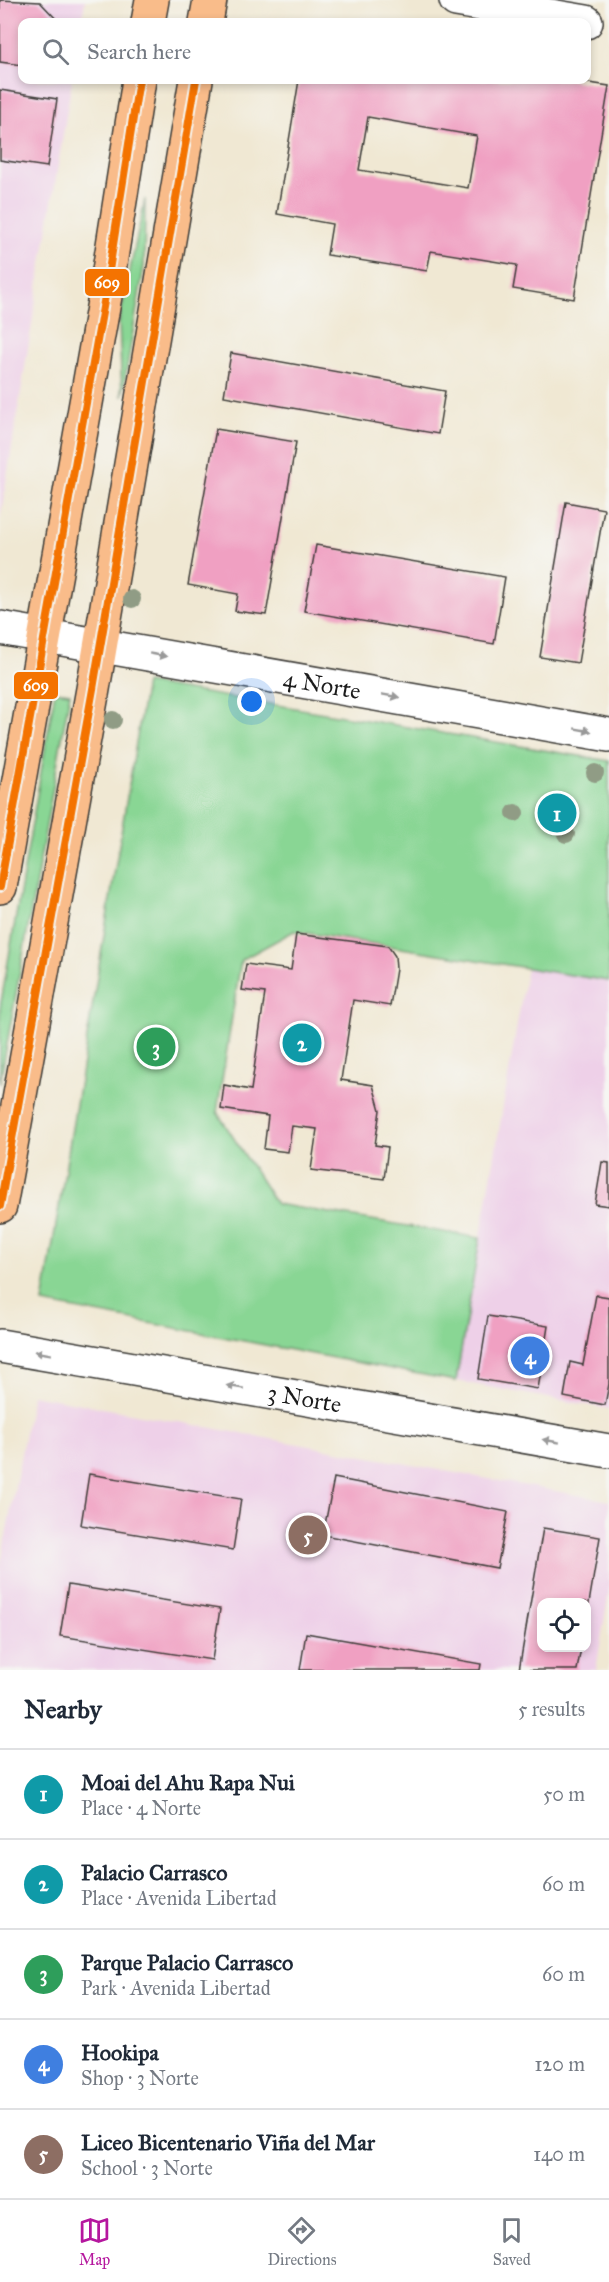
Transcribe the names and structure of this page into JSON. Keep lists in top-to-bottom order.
{
  "streets": {
    "street": ["4 Norte", "3 Norte"]
  },
  "one_way": ["4 Norte", "3 Norte"],
  "lines": ["transit line 609"],
  "page": {
    "search": "Search here",
    "pins": [
      "1",
      "2",
      "3",
      "4",
      "5"
    ],
    "heading": ["Nearby", "5 results"],
    "list": [
      {
        "mark": "1",
        "name": "Moai del Ahu Rapa Nui",
        "note": "Place · 4 Norte",
        "value": "50 m"
      },
      {
        "mark": "2",
        "name": "Palacio Carrasco",
        "note": "Place · Avenida Libertad",
        "value": "60 m"
      },
      {
        "mark": "3",
        "name": "Parque Palacio Carrasco",
        "note": "Park · Avenida Libertad",
        "value": "60 m"
      },
      {
        "mark": "4",
        "name": "Hookipa",
        "note": "Shop · 3 Norte",
        "value": "120 m"
      },
      {
        "mark": "5",
        "name": "Liceo Bicentenario Viña del Mar",
        "note": "School · 3 Norte",
        "value": "140 m"
      }
    ],
    "nav": ["Map", "Directions", "Saved"]
  }
}
